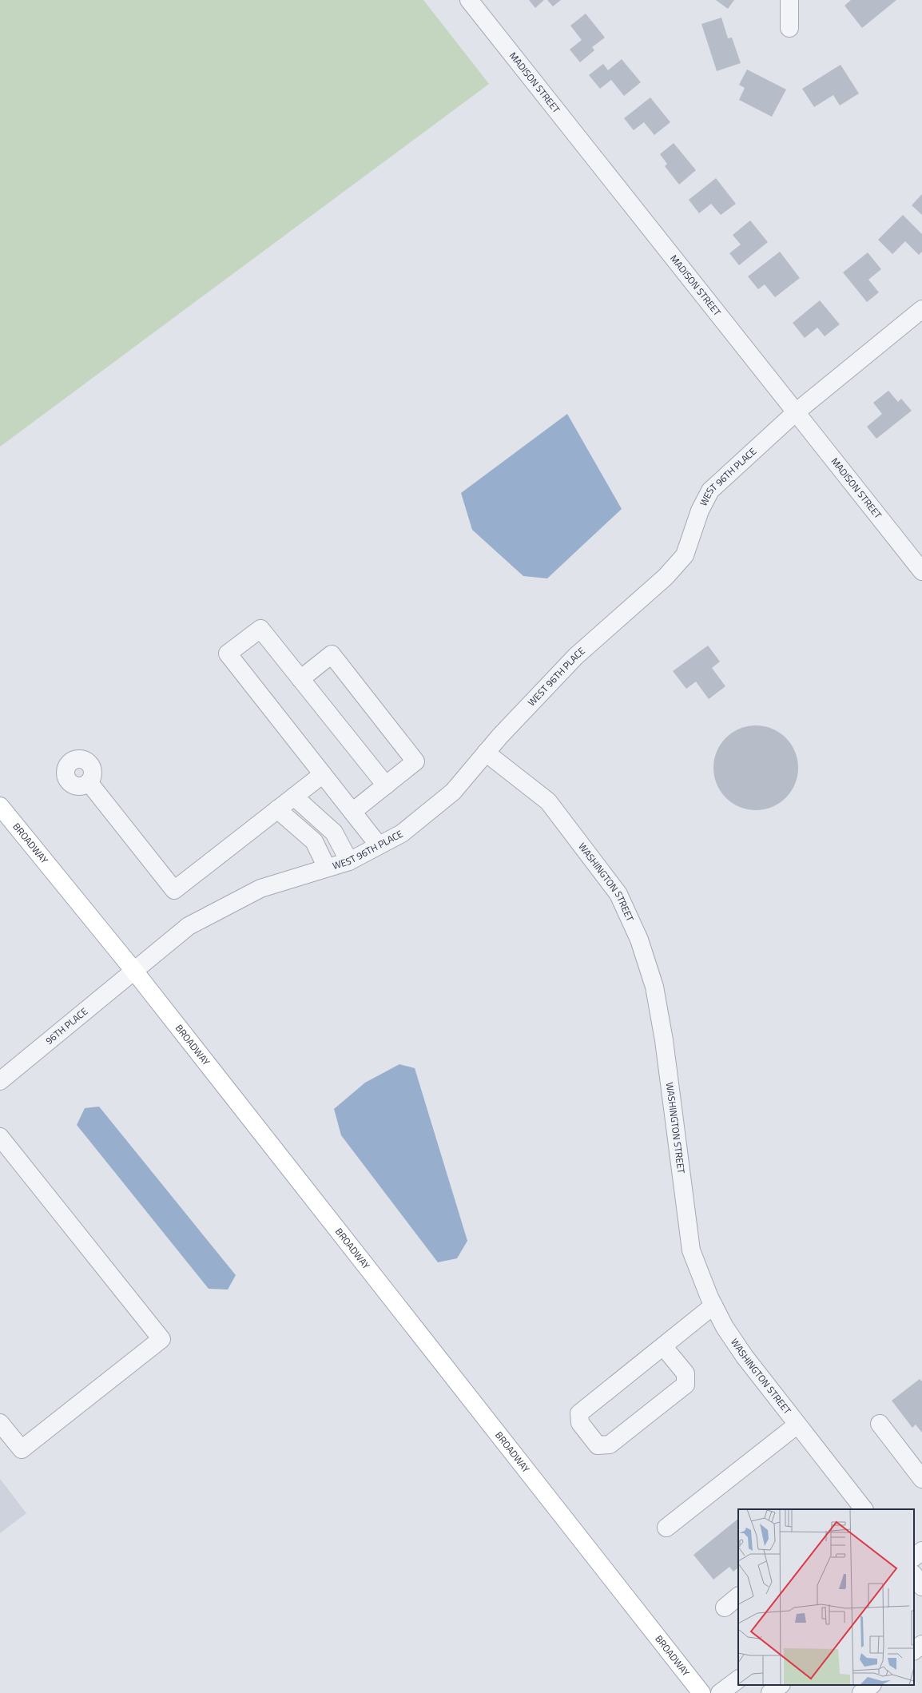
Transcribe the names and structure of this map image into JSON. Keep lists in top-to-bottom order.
{
  "streets": {
    "main road": ["BROADWAY"],
    "street": [
      "MADISON STREET",
      "WEST 96TH PLACE",
      "WASHINGTON STREET",
      "96TH PLACE"
    ]
  },
  "crossings": [
    ["MADISON STREET", "WEST 96TH PLACE"],
    ["WEST 96TH PLACE", "BROADWAY"],
    ["WEST 96TH PLACE", "WASHINGTON STREET"],
    ["WEST 96TH PLACE", "96TH PLACE"],
    ["BROADWAY", "96TH PLACE"]
  ]
}
